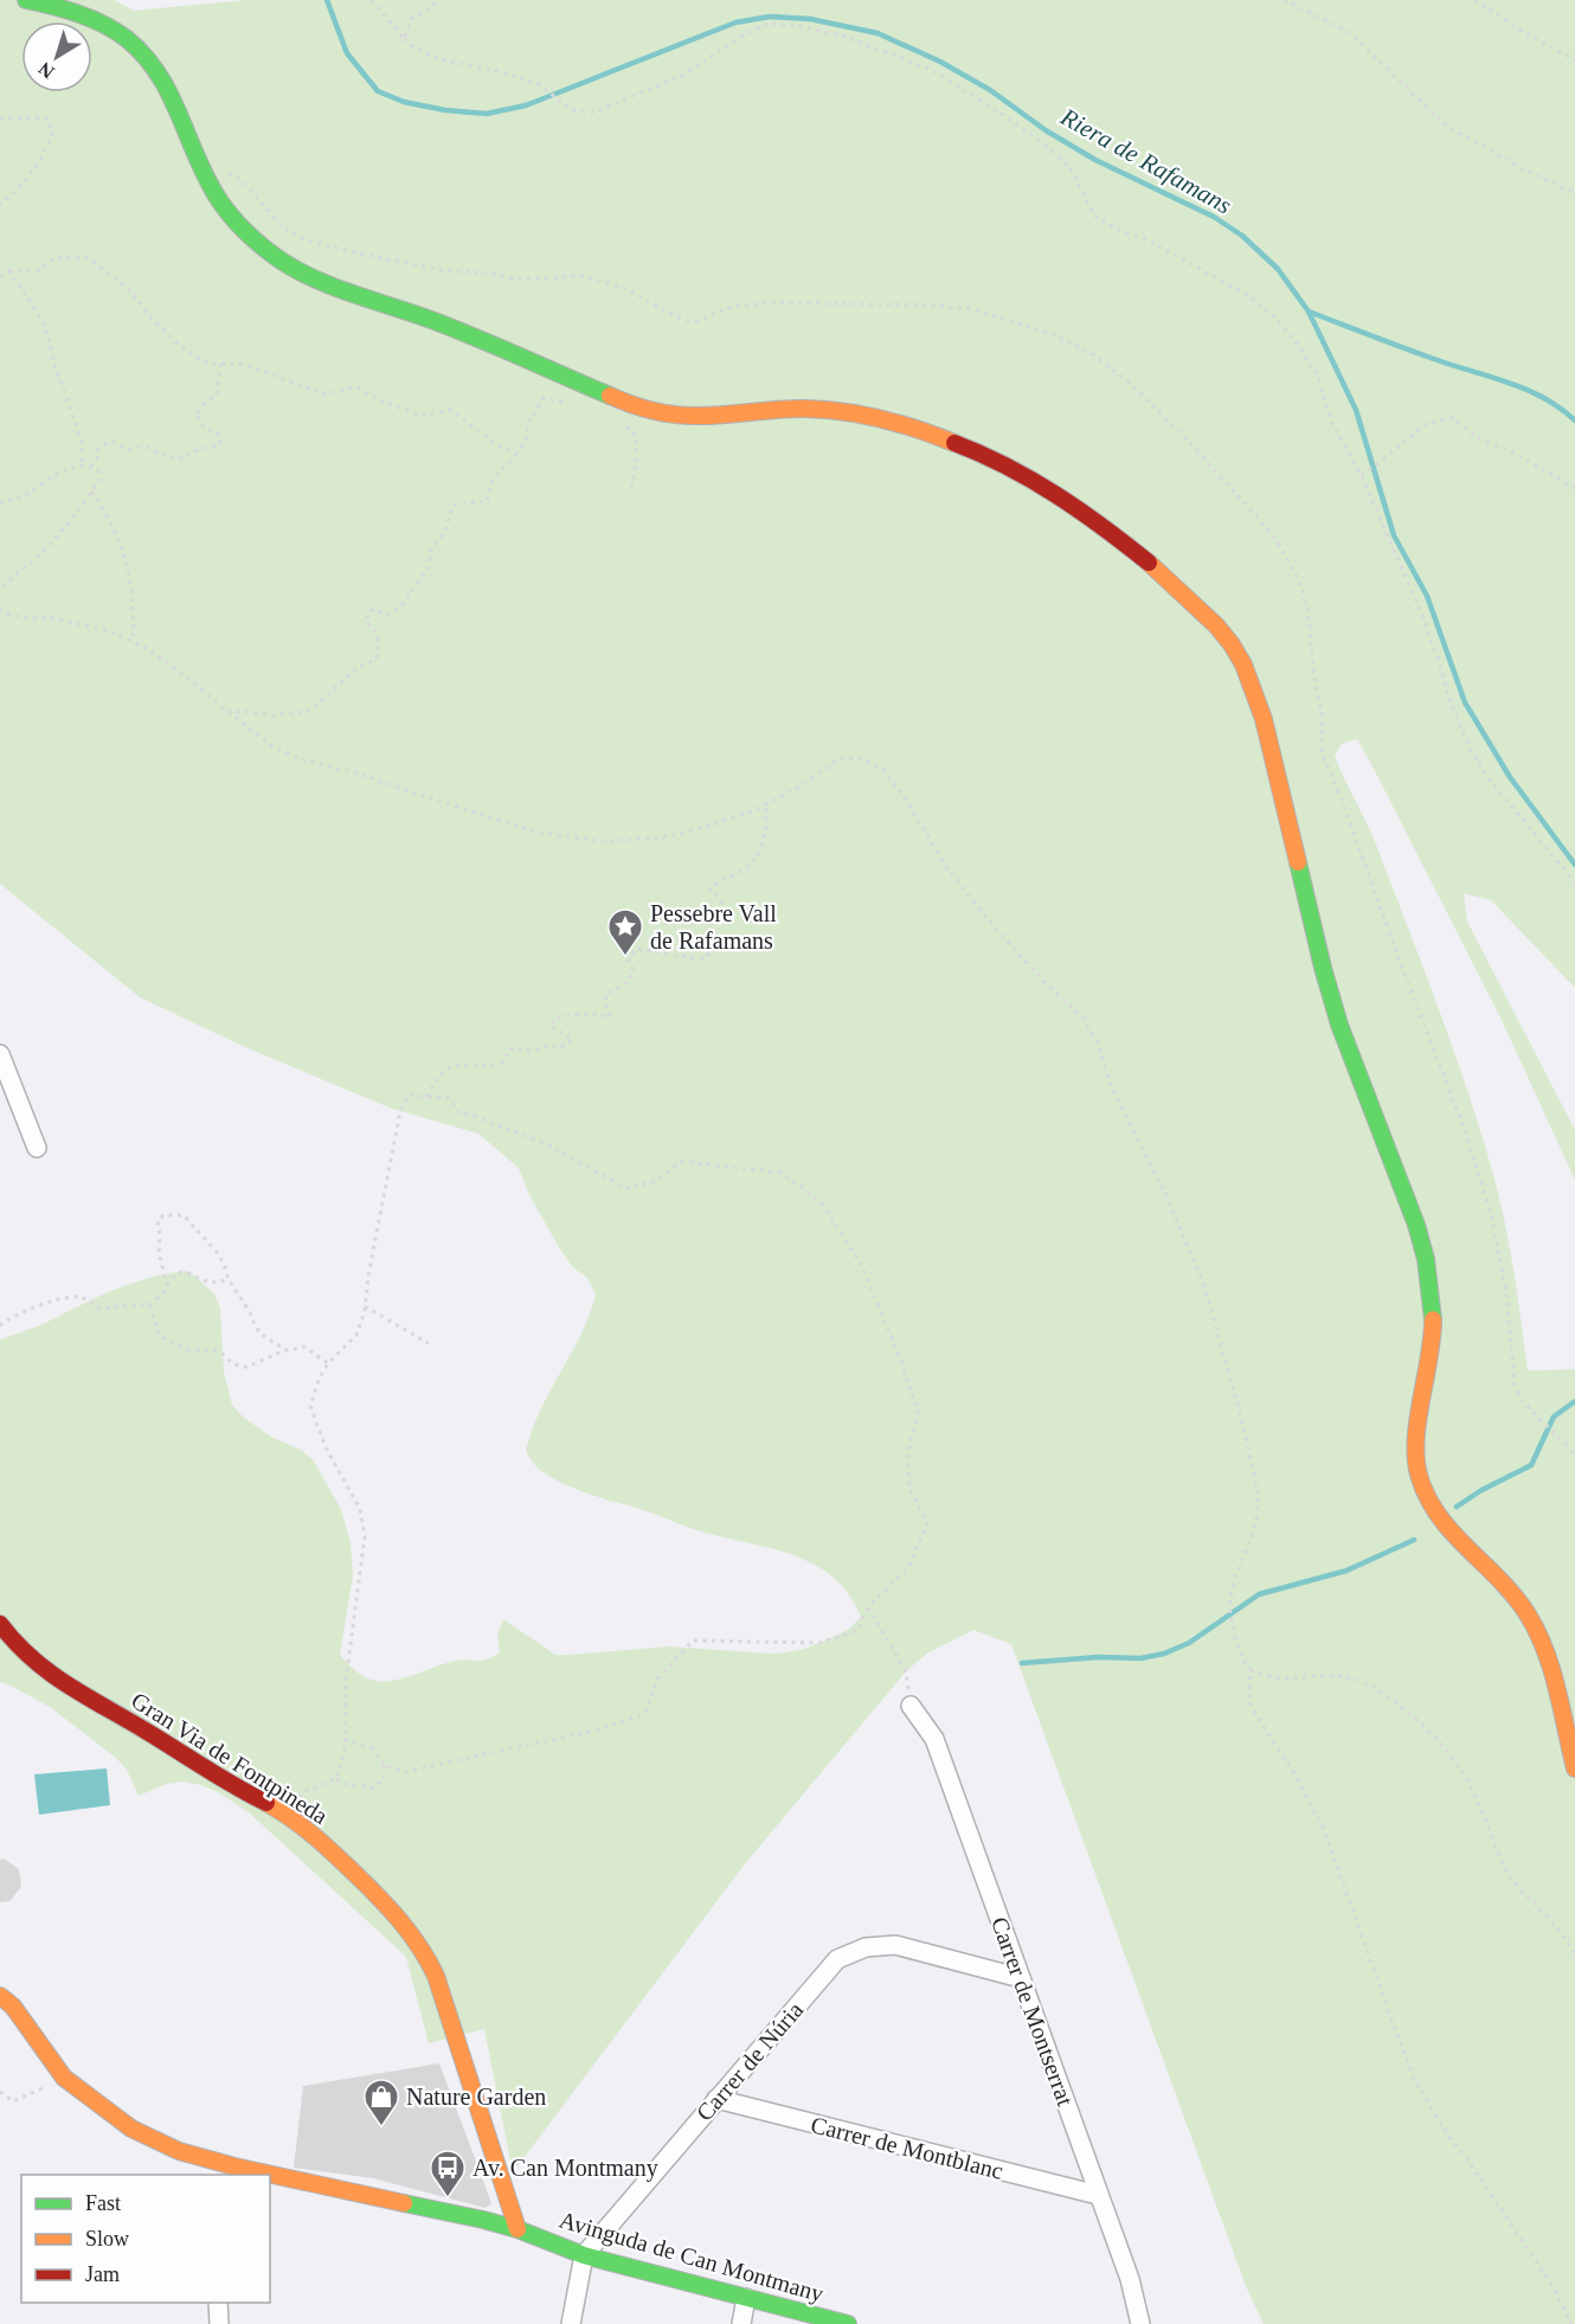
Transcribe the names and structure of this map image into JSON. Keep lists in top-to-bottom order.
{
  "streets": {
    "main road": ["Gran Via de Fontpineda", "Avinguda de Can Montmany"],
    "street": ["Carrer de Montserrat", "Carrer de Núria", "Carrer de Montblanc"]
  },
  "crossings": [
    ["Gran Via de Fontpineda", "Avinguda de Can Montmany"],
    ["Carrer de Montserrat", "Carrer de Núria"],
    ["Carrer de Montserrat", "Carrer de Montblanc"],
    ["Carrer de Núria", "Carrer de Montblanc"],
    ["Carrer de Núria", "Avinguda de Can Montmany"]
  ],
  "water": ["Riera de Rafamans"],
  "places": {
    "place": ["Pessebre Vall de Rafamans"],
    "shop": ["Nature Garden"],
    "bus stop": ["Av. Can Montmany"]
  },
  "legend": ["Fast", "Slow", "Jam"],
  "north": "bottom left"
}
